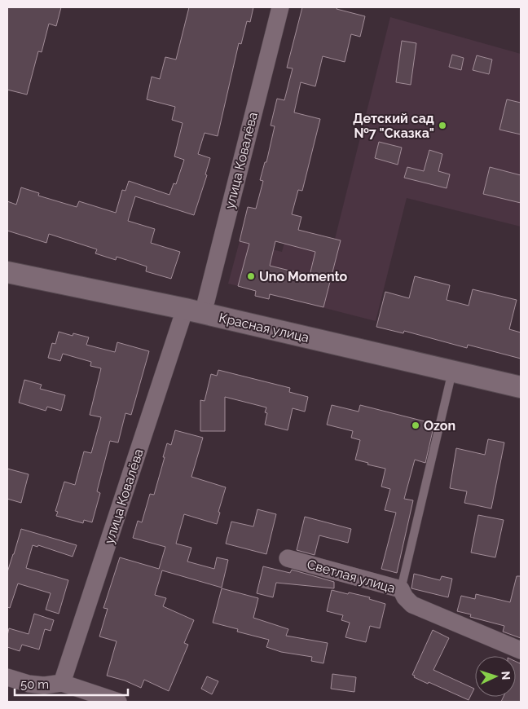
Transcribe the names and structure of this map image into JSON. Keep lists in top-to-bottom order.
{
  "streets": {
    "street": ["улица Ковалёва", "Красная улица", "Светлая улица"]
  },
  "crossings": [
    ["улица Ковалёва", "Красная улица"]
  ],
  "places": ["Детский сад №7 \"Сказка\"", "Uno Momento", "Ozon"],
  "scale_bar": "50 m",
  "north": "right"
}
